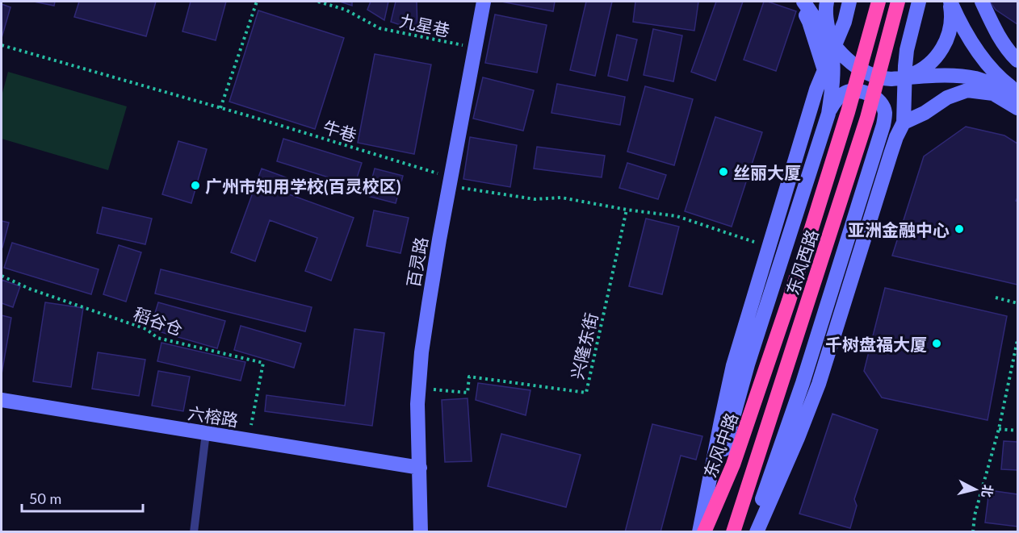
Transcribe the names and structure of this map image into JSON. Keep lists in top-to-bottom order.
{
  "streets": {
    "highway": ["东风西路", "东风中路"],
    "street": ["百灵路", "六榕路"],
    "path": [
      "九星巷",
      "牛巷",
      "稻谷仓",
      "兴隆东街"
    ]
  },
  "crossings": [
    ["九星巷", "百灵路"],
    ["牛巷", "百灵路"],
    ["牛巷", "兴隆东街"],
    ["百灵路", "兴隆东街"],
    ["百灵路", "六榕路"],
    ["东风西路", "东风中路"],
    ["稻谷仓", "六榕路"]
  ],
  "places": [
    "丝丽大厦",
    "广州市知用学校(百灵校区)",
    "亚洲金融中心",
    "千树盘福大厦"
  ],
  "scale_bar": "50 m",
  "north": "right"
}
